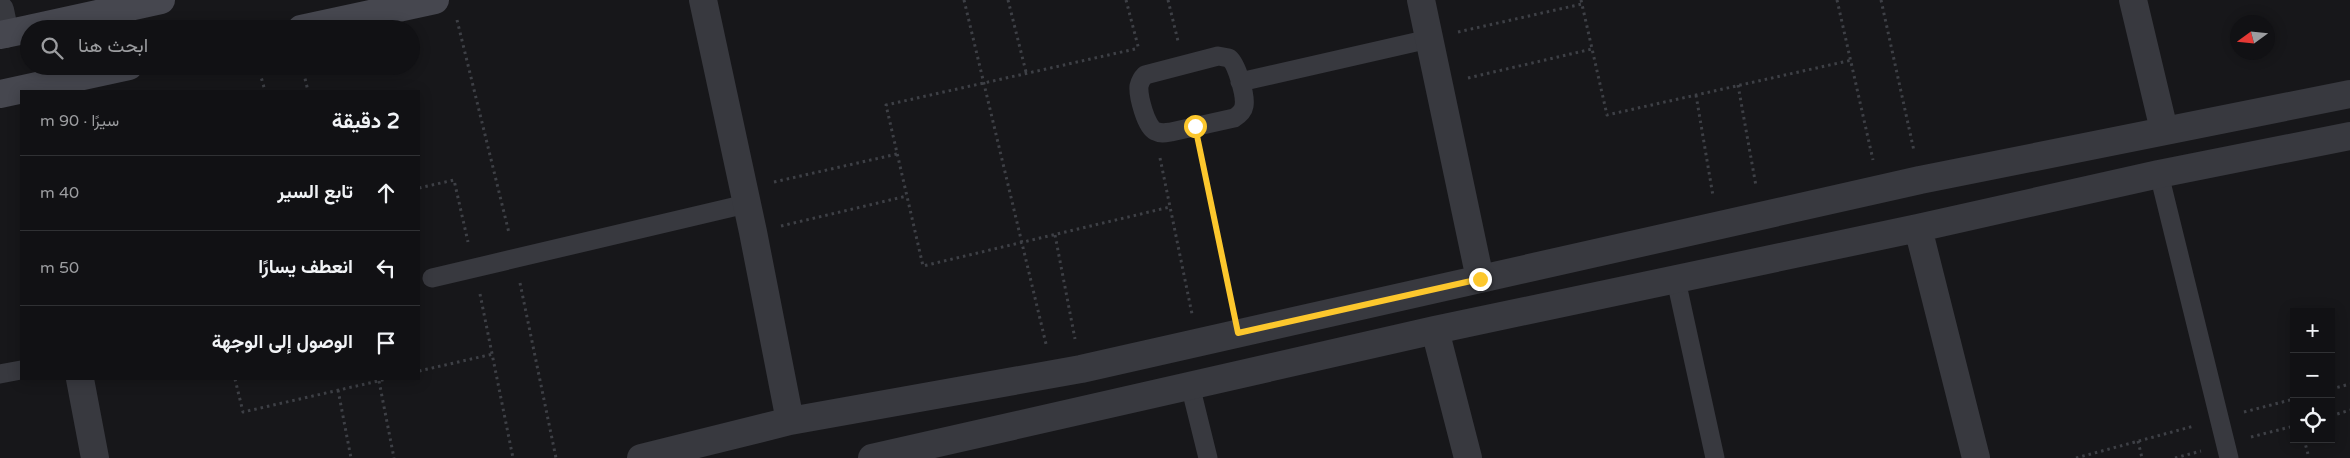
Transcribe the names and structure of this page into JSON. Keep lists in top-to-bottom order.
{
  "north": "left",
  "page": {
    "search": "ابحث هنا",
    "heading": ["2 دقيقة", "سيرًا · 90 m"],
    "list": [
      ["تابع السير", "40 m"],
      ["انعطف يسارًا", "50 m"],
      "الوصول إلى الوجهة"
    ],
    "map_buttons": ["+", "−"]
  }
}
